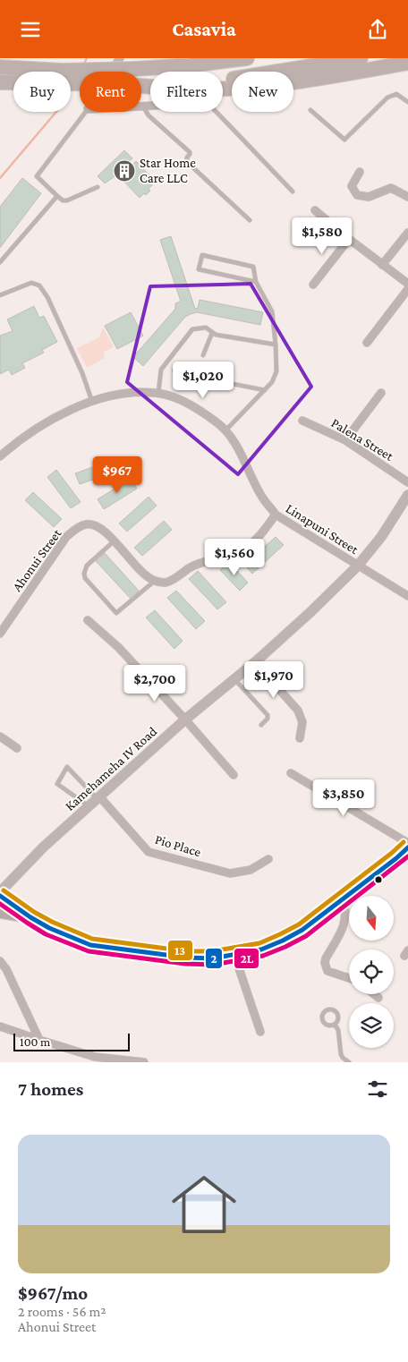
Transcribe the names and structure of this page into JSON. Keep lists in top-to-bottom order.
{
  "streets": {
    "street": [
      "Palena Street",
      "Linapuni Street",
      "Ahonui Street",
      "Kamehameha IV Road",
      "Pio Place"
    ]
  },
  "crossings": [
    ["Linapuni Street", "Kamehameha IV Road"],
    ["Kamehameha IV Road", "Pio Place"]
  ],
  "places": {
    "building": ["Star Home Care LLC"]
  },
  "lines": ["transit line 13", "transit line 2", "transit line 2L"],
  "scale_bar": "100 m",
  "north": "bottom",
  "page": {
    "header": "Casavia",
    "chip": [
      "Buy",
      "Rent",
      "Filters",
      "New"
    ],
    "price": [
      "$1,580",
      "$1,020",
      "$967",
      "$1,560",
      "$1,970",
      "$2,700",
      "$3,850"
    ],
    "scale": "100 m",
    "heading": "7 homes",
    "list": [
      {
        "name": "$967/mo",
        "note": "2 rooms · 56 m² · Ahonui Street"
      }
    ]
  }
}
